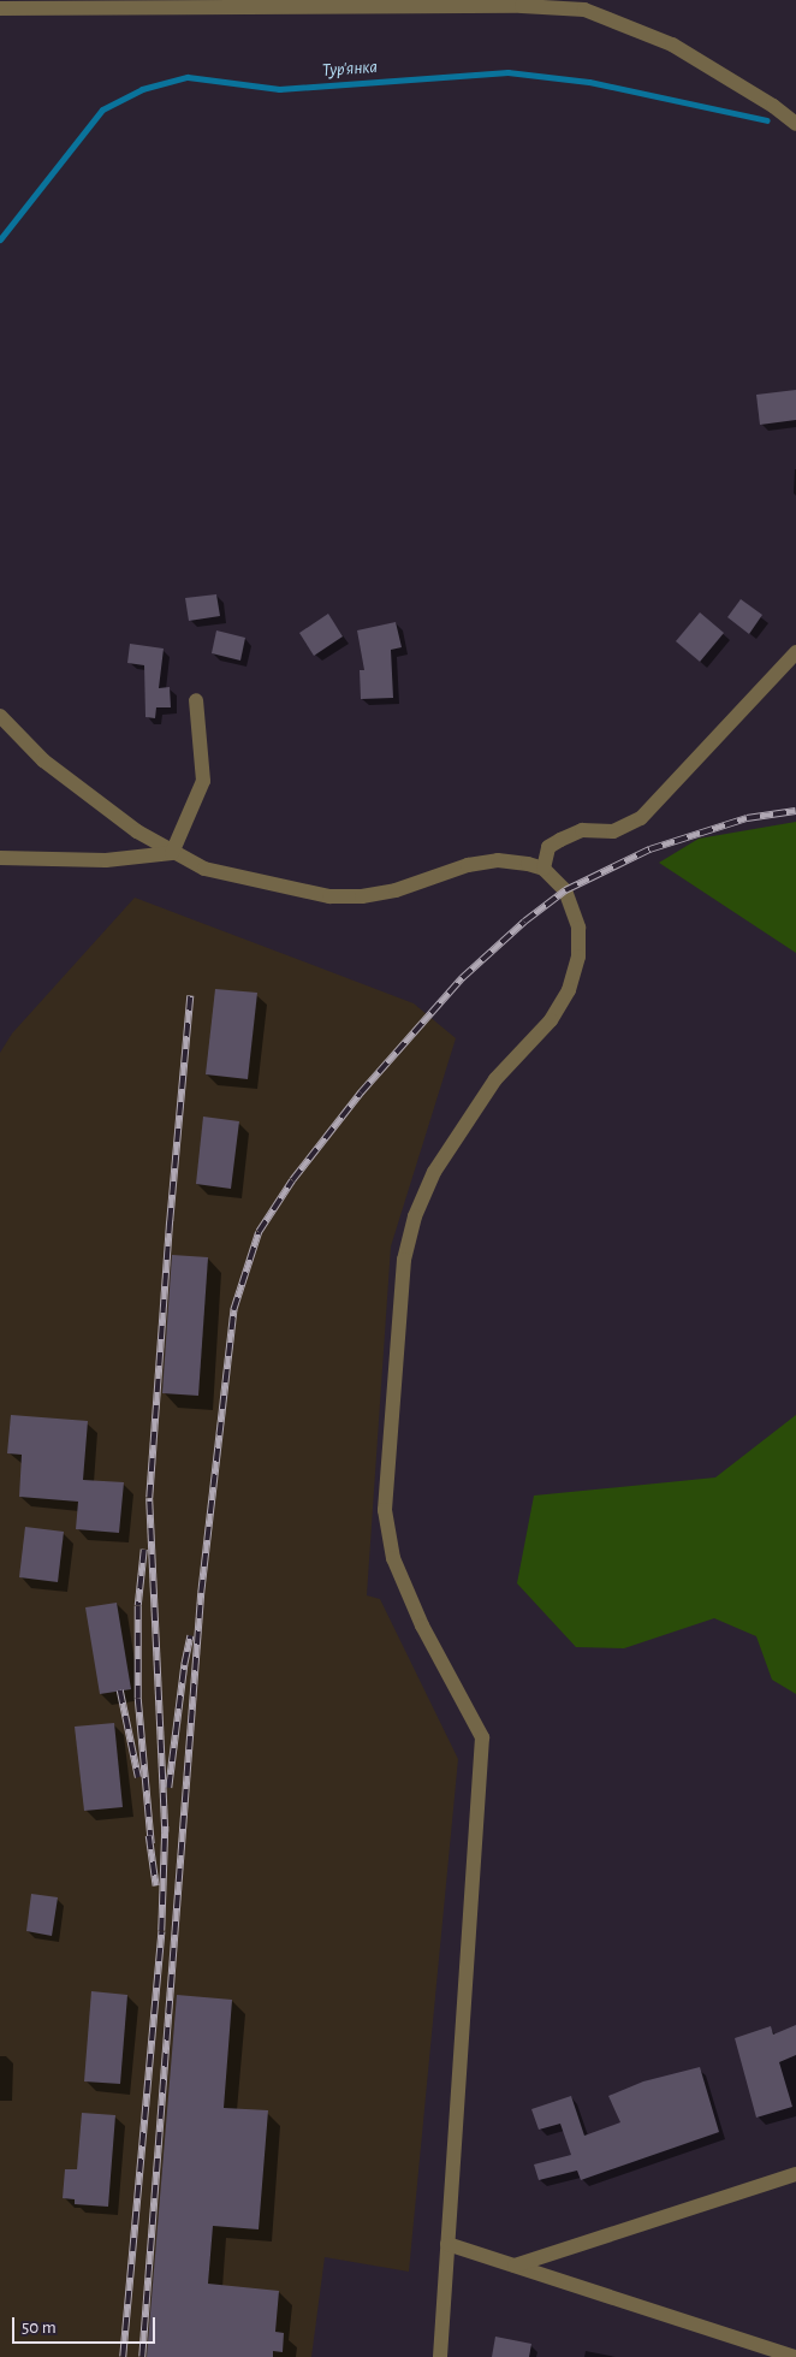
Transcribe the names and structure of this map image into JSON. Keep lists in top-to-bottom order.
{
  "water": ["Тур'янка"],
  "scale_bar": "50 m"
}
